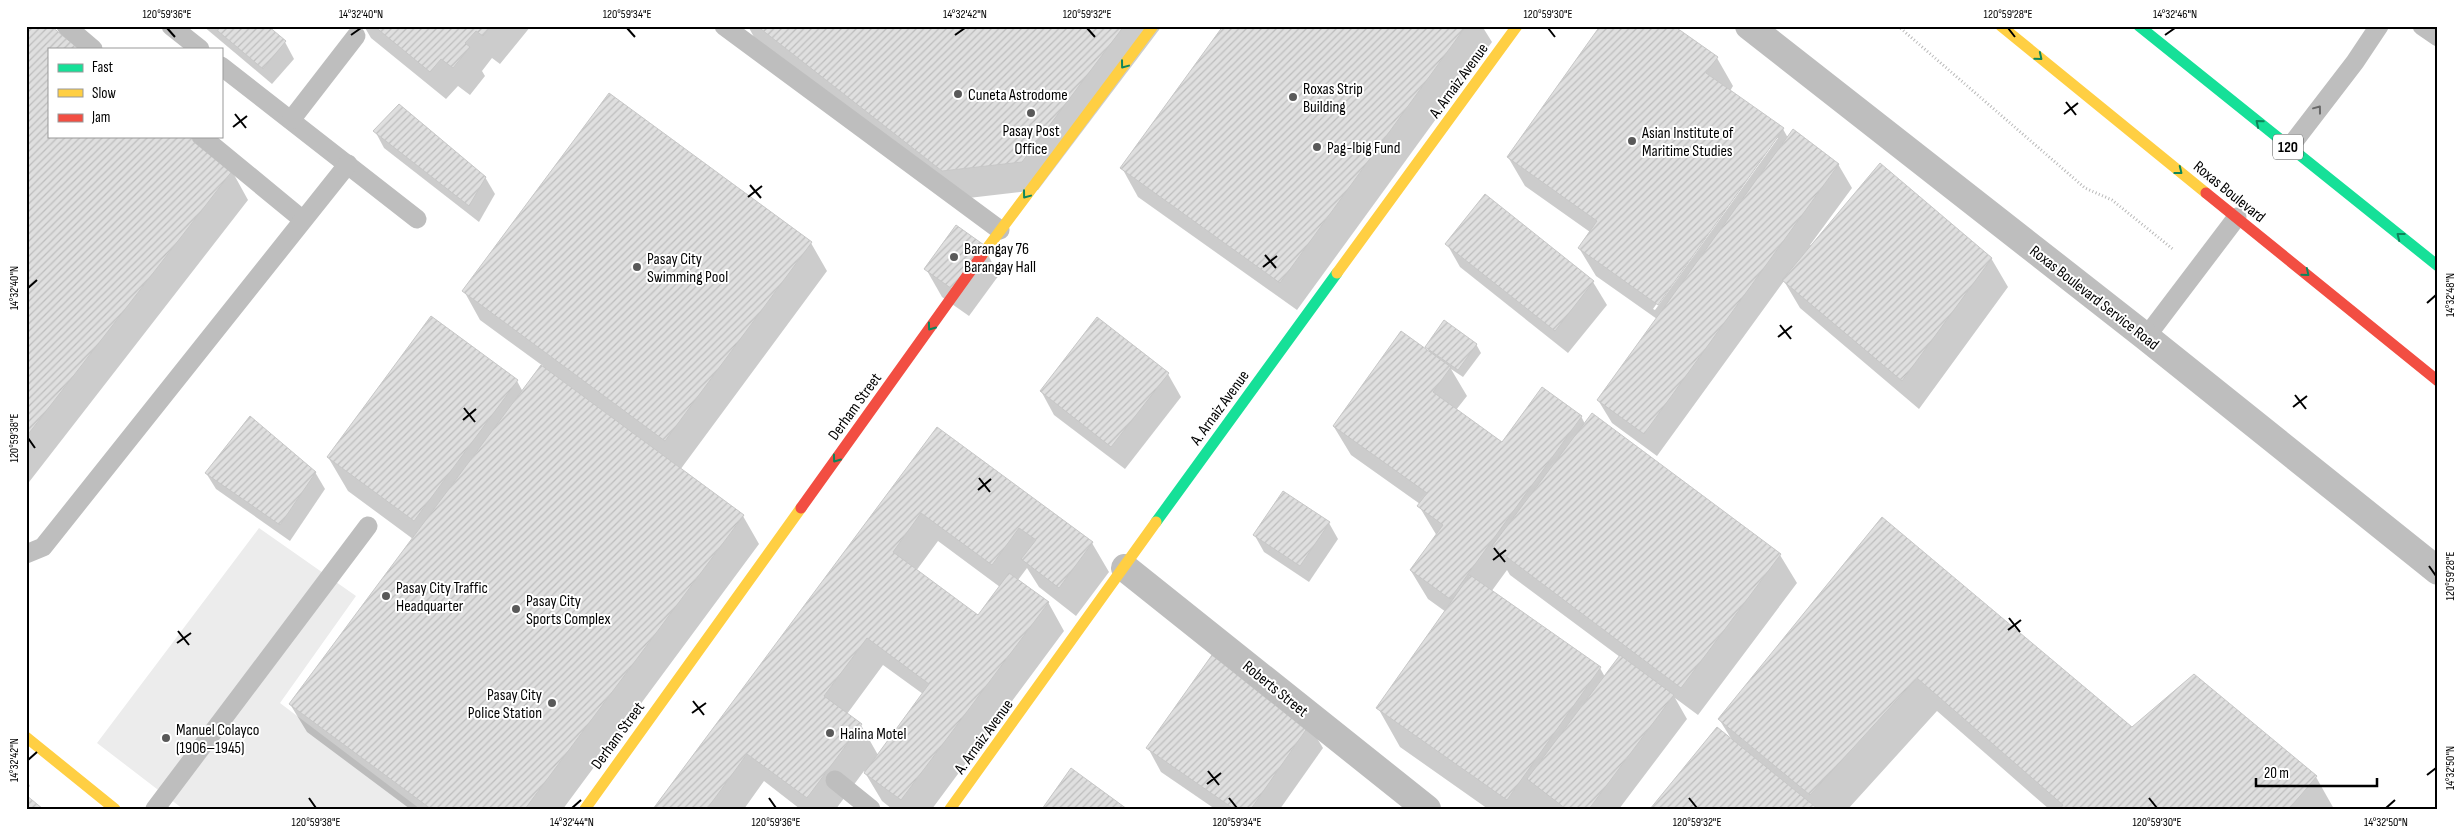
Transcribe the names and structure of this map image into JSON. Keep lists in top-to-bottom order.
{
  "streets": {
    "main road": [
      "A. Arnaiz Avenue",
      "120",
      "Roxas Boulevard",
      "Derham Street"
    ],
    "street": ["Roxas Boulevard Service Road", "Roberts Street"]
  },
  "crossings": [
    ["A. Arnaiz Avenue", "Roberts Street"]
  ],
  "one_way": ["Derham Street"],
  "places": [
    "Cuneta Astrodome",
    "Roxas Strip Building",
    "Pasay Post Office",
    "Asian Institute of Maritime Studies",
    "Pag-Ibig Fund",
    "Barangay 76 Barangay Hall",
    "Pasay City Swimming Pool",
    "Pasay City Traffic Headquarter",
    "Pasay City Sports Complex",
    "Pasay City Police Station",
    "Halina Motel",
    "Manuel Colayco (1906–1945)"
  ],
  "legend": ["Fast", "Slow", "Jam"],
  "scale_bar": "20 m",
  "coordinates": [
    "120°59'36\"E",
    "14°32'40\"N",
    "120°59'34\"E",
    "14°32'42\"N",
    "120°59'32\"E",
    "120°59'30\"E",
    "120°59'28\"E",
    "14°32'46\"N",
    "14°32'48\"N",
    "120°59'38\"E",
    "14°32'50\"N",
    "14°32'44\"N"
  ]
}
